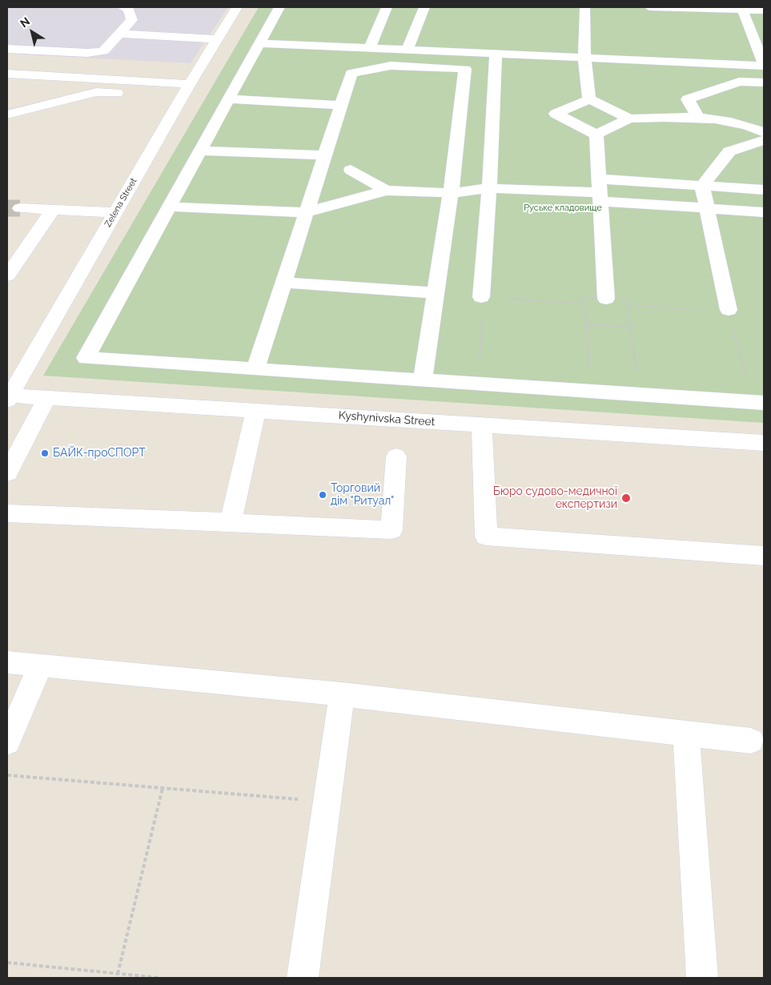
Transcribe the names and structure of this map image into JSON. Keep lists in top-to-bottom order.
{
  "streets": {
    "street": ["Zelena Street", "Kyshynivska Street"]
  },
  "crossings": [
    ["Zelena Street", "Kyshynivska Street"]
  ],
  "parks": ["Руське кладовище"],
  "places": ["БАЙК-проСПОРТ", "Торговий дім \"Ритуал\"", "Бюро судово-медичної експертизи"],
  "north": "top left"
}
